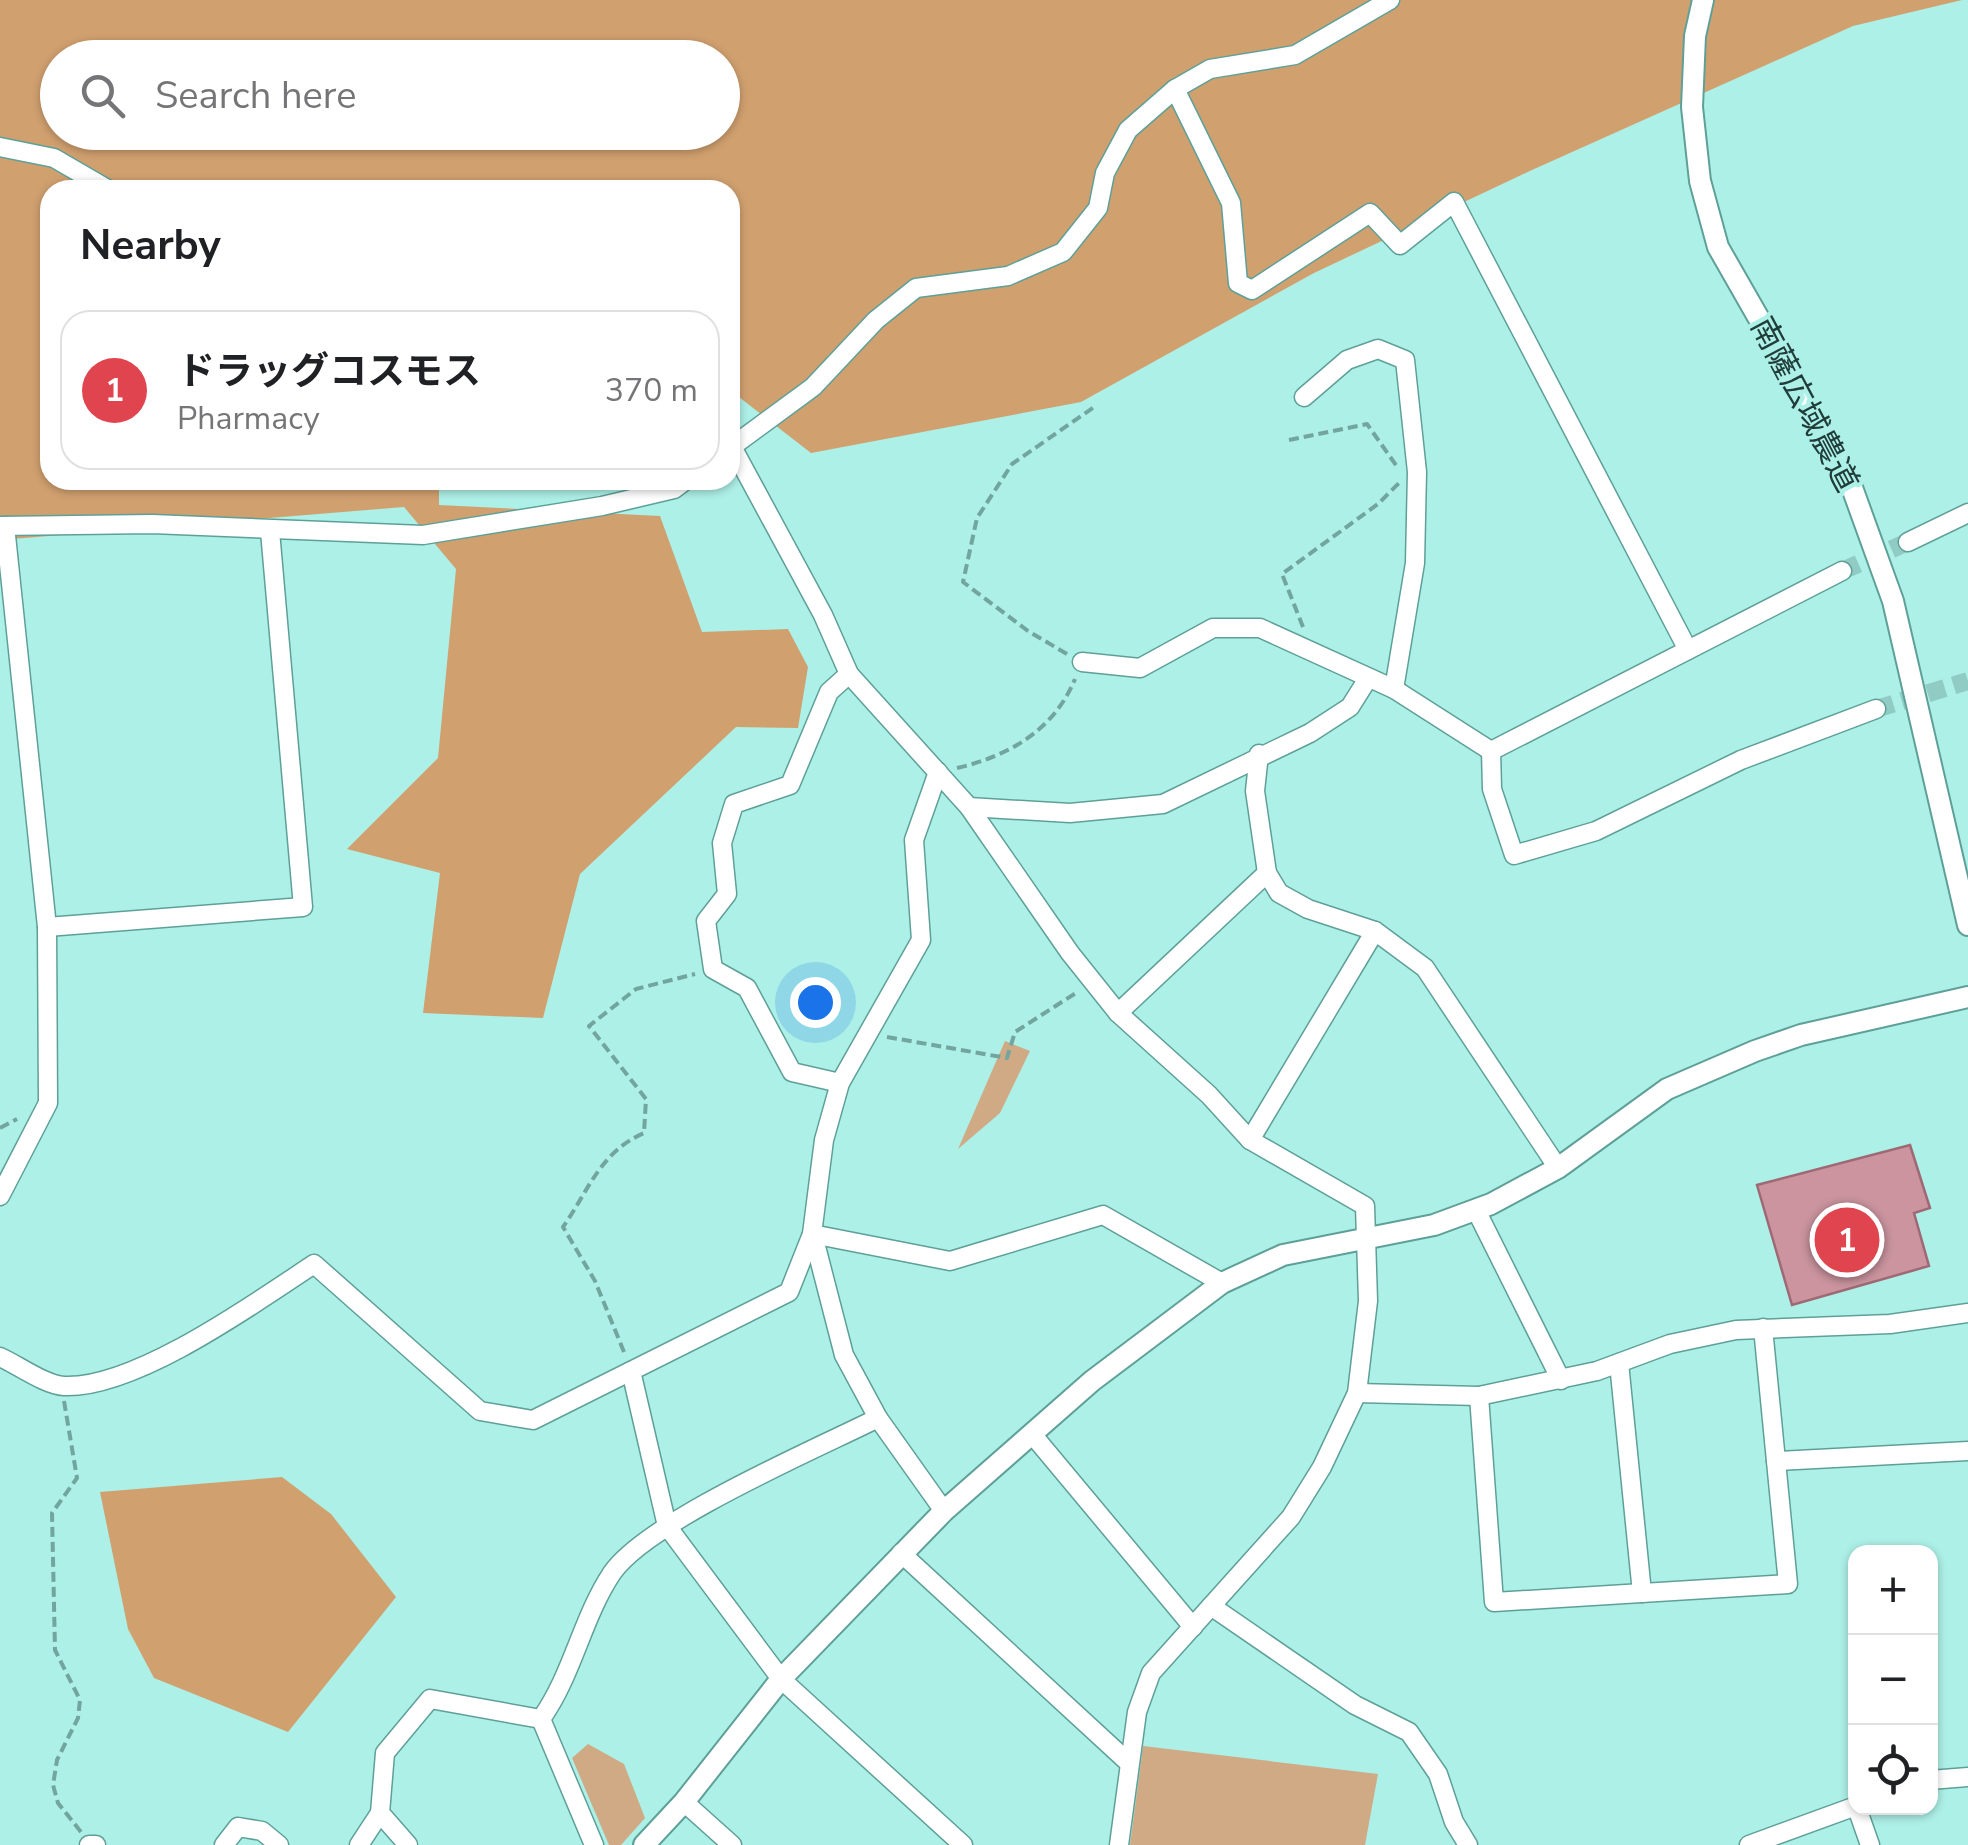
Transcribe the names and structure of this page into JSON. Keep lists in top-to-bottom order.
{
  "streets": {
    "street": ["南薩広域農道"]
  },
  "page": {
    "search": "Search here",
    "heading": "Nearby",
    "list": [
      {
        "mark": "1",
        "name": "ドラッグコスモス",
        "note": "Pharmacy",
        "value": "370 m"
      }
    ],
    "pins": "1",
    "map_buttons": ["+", "−"]
  }
}
